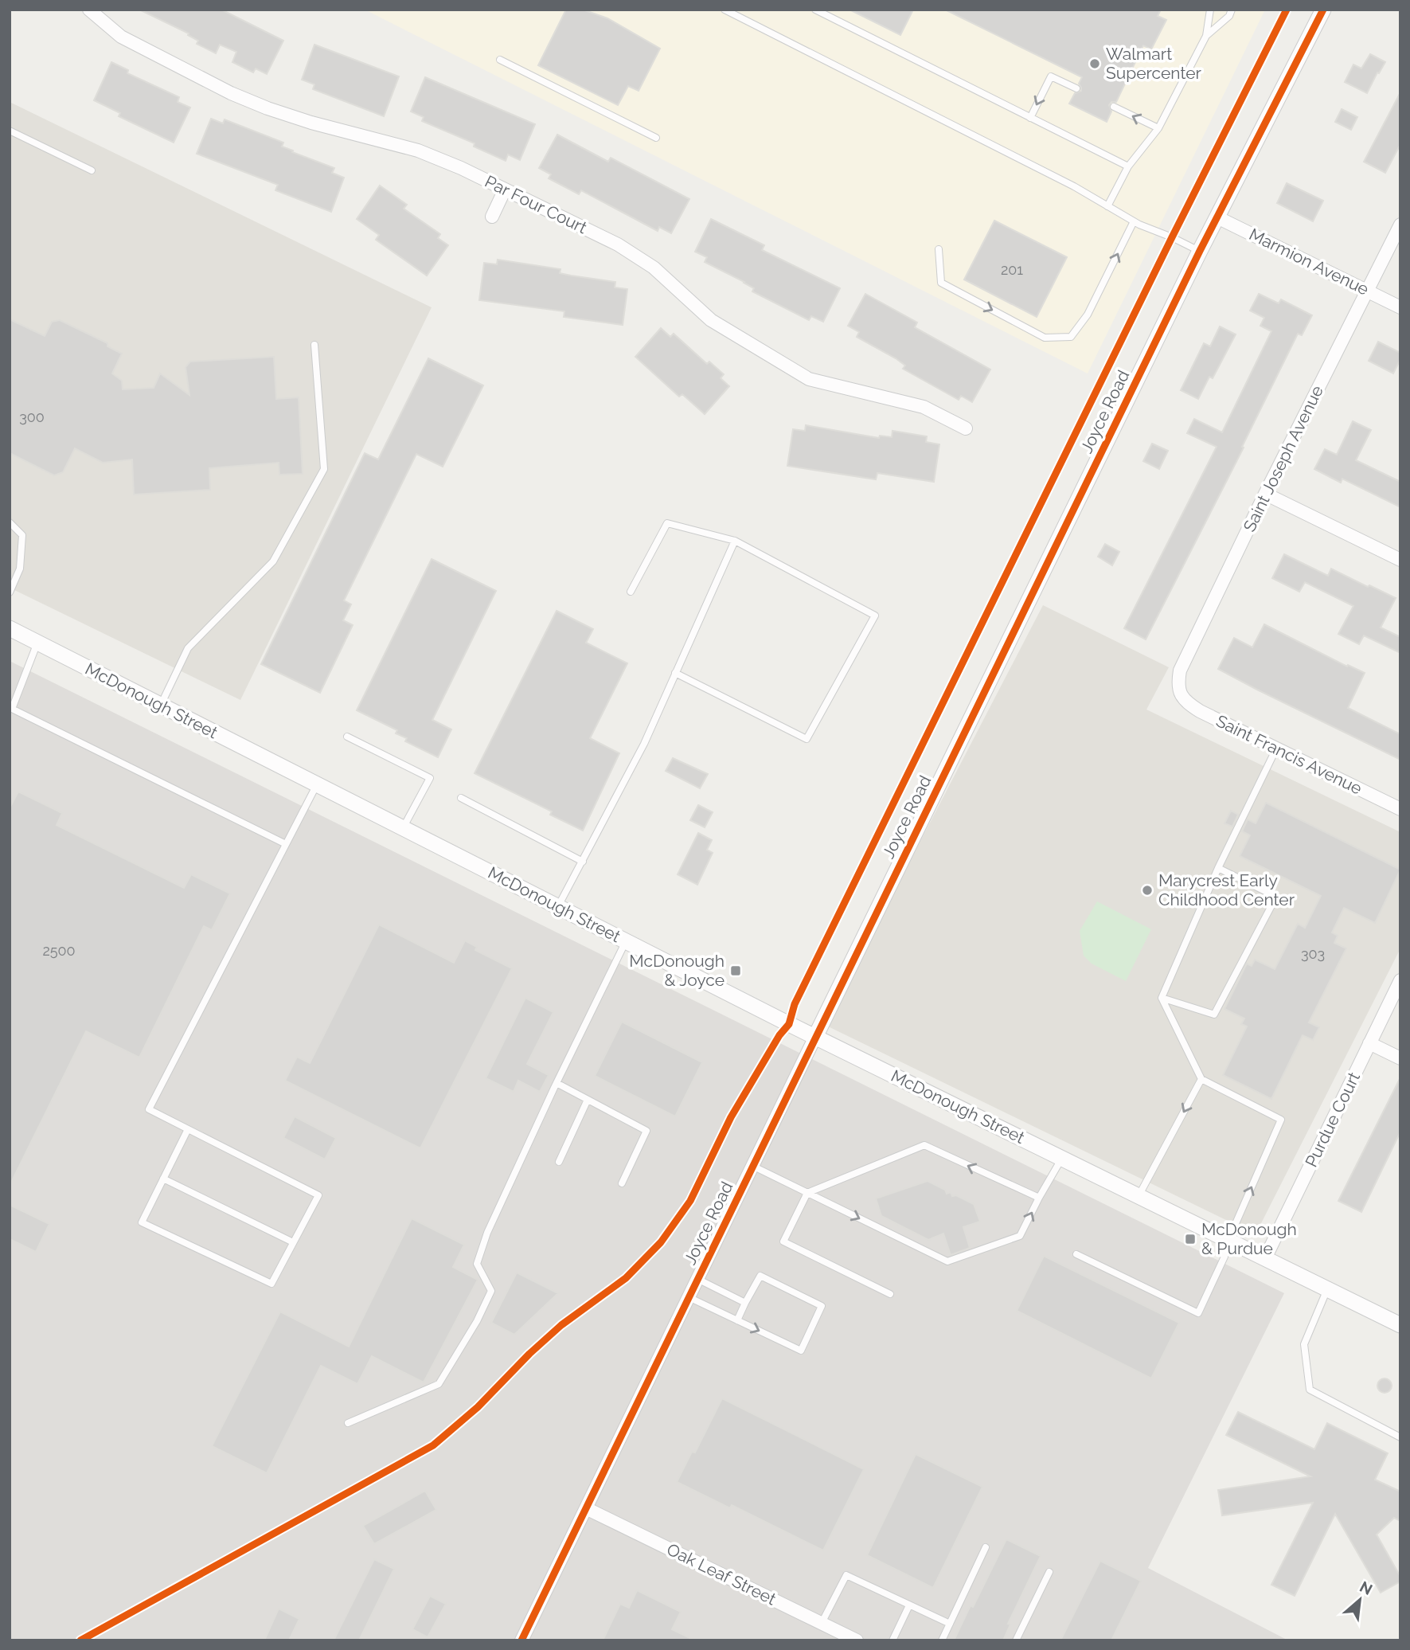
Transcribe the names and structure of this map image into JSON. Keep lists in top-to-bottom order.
{
  "streets": {
    "street": [
      "Par Four Court",
      "Marmion Avenue",
      "Joyce Road",
      "Saint Joseph Avenue",
      "McDonough Street",
      "Saint Francis Avenue",
      "Purdue Court",
      "Oak Leaf Street"
    ]
  },
  "crossings": [
    ["Marmion Avenue", "Joyce Road"],
    ["Marmion Avenue", "Saint Joseph Avenue"],
    ["Joyce Road", "McDonough Street"],
    ["Joyce Road", "Oak Leaf Street"],
    ["Saint Joseph Avenue", "Saint Francis Avenue"],
    ["McDonough Street", "Purdue Court"]
  ],
  "places": {
    "other": ["Walmart Supercenter", "Marycrest Early Childhood Center"],
    "transit": ["McDonough & Joyce", "McDonough & Purdue"]
  },
  "house_numbers": [
    "201",
    "300",
    "2500",
    "303"
  ],
  "north": "top right"
}
